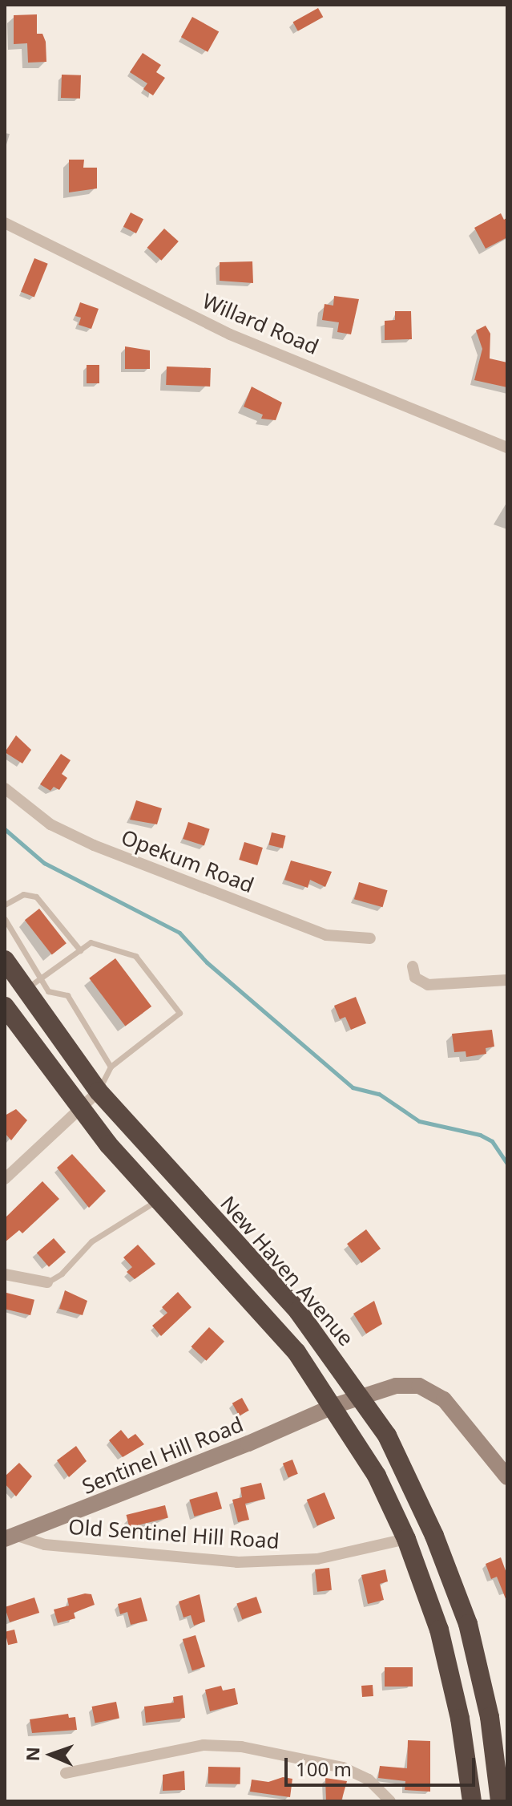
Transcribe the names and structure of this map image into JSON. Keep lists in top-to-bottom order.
{
  "streets": {
    "highway": ["New Haven Avenue"],
    "main road": ["Sentinel Hill Road"],
    "street": ["Willard Road", "Opekum Road", "Old Sentinel Hill Road"]
  },
  "crossings": [
    ["New Haven Avenue", "Sentinel Hill Road"],
    ["Sentinel Hill Road", "Old Sentinel Hill Road"]
  ],
  "scale_bar": "100 m",
  "north": "left"
}
